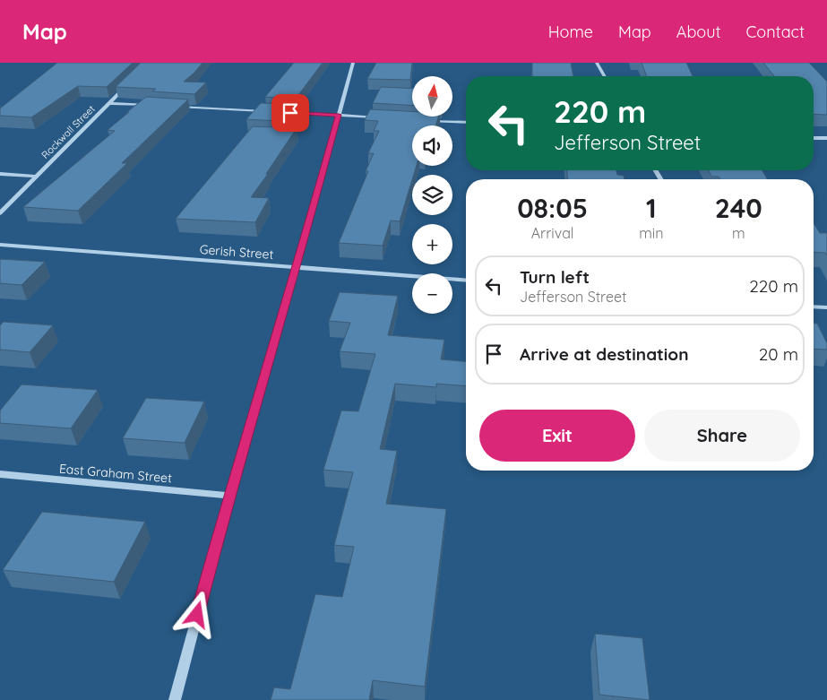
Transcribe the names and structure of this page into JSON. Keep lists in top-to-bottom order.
{
  "streets": {
    "street": ["Rockwall Street", "Gerish Street", "East Graham Street"]
  },
  "north": "top",
  "page": {
    "header": "Map",
    "nav": [
      "Home",
      "Map",
      "About",
      "Contact"
    ],
    "map_buttons": ["+", "−"],
    "turn": ["220 m", "Jefferson Street"],
    "eta": [
      "08:05",
      "Arrival",
      "1",
      "min",
      "240",
      "m"
    ],
    "list": [
      {
        "name": "Turn left",
        "note": "Jefferson Street",
        "value": "220 m"
      },
      {
        "name": "Arrive at destination",
        "value": "20 m"
      }
    ],
    "buttons": ["Exit", "Share"]
  }
}
